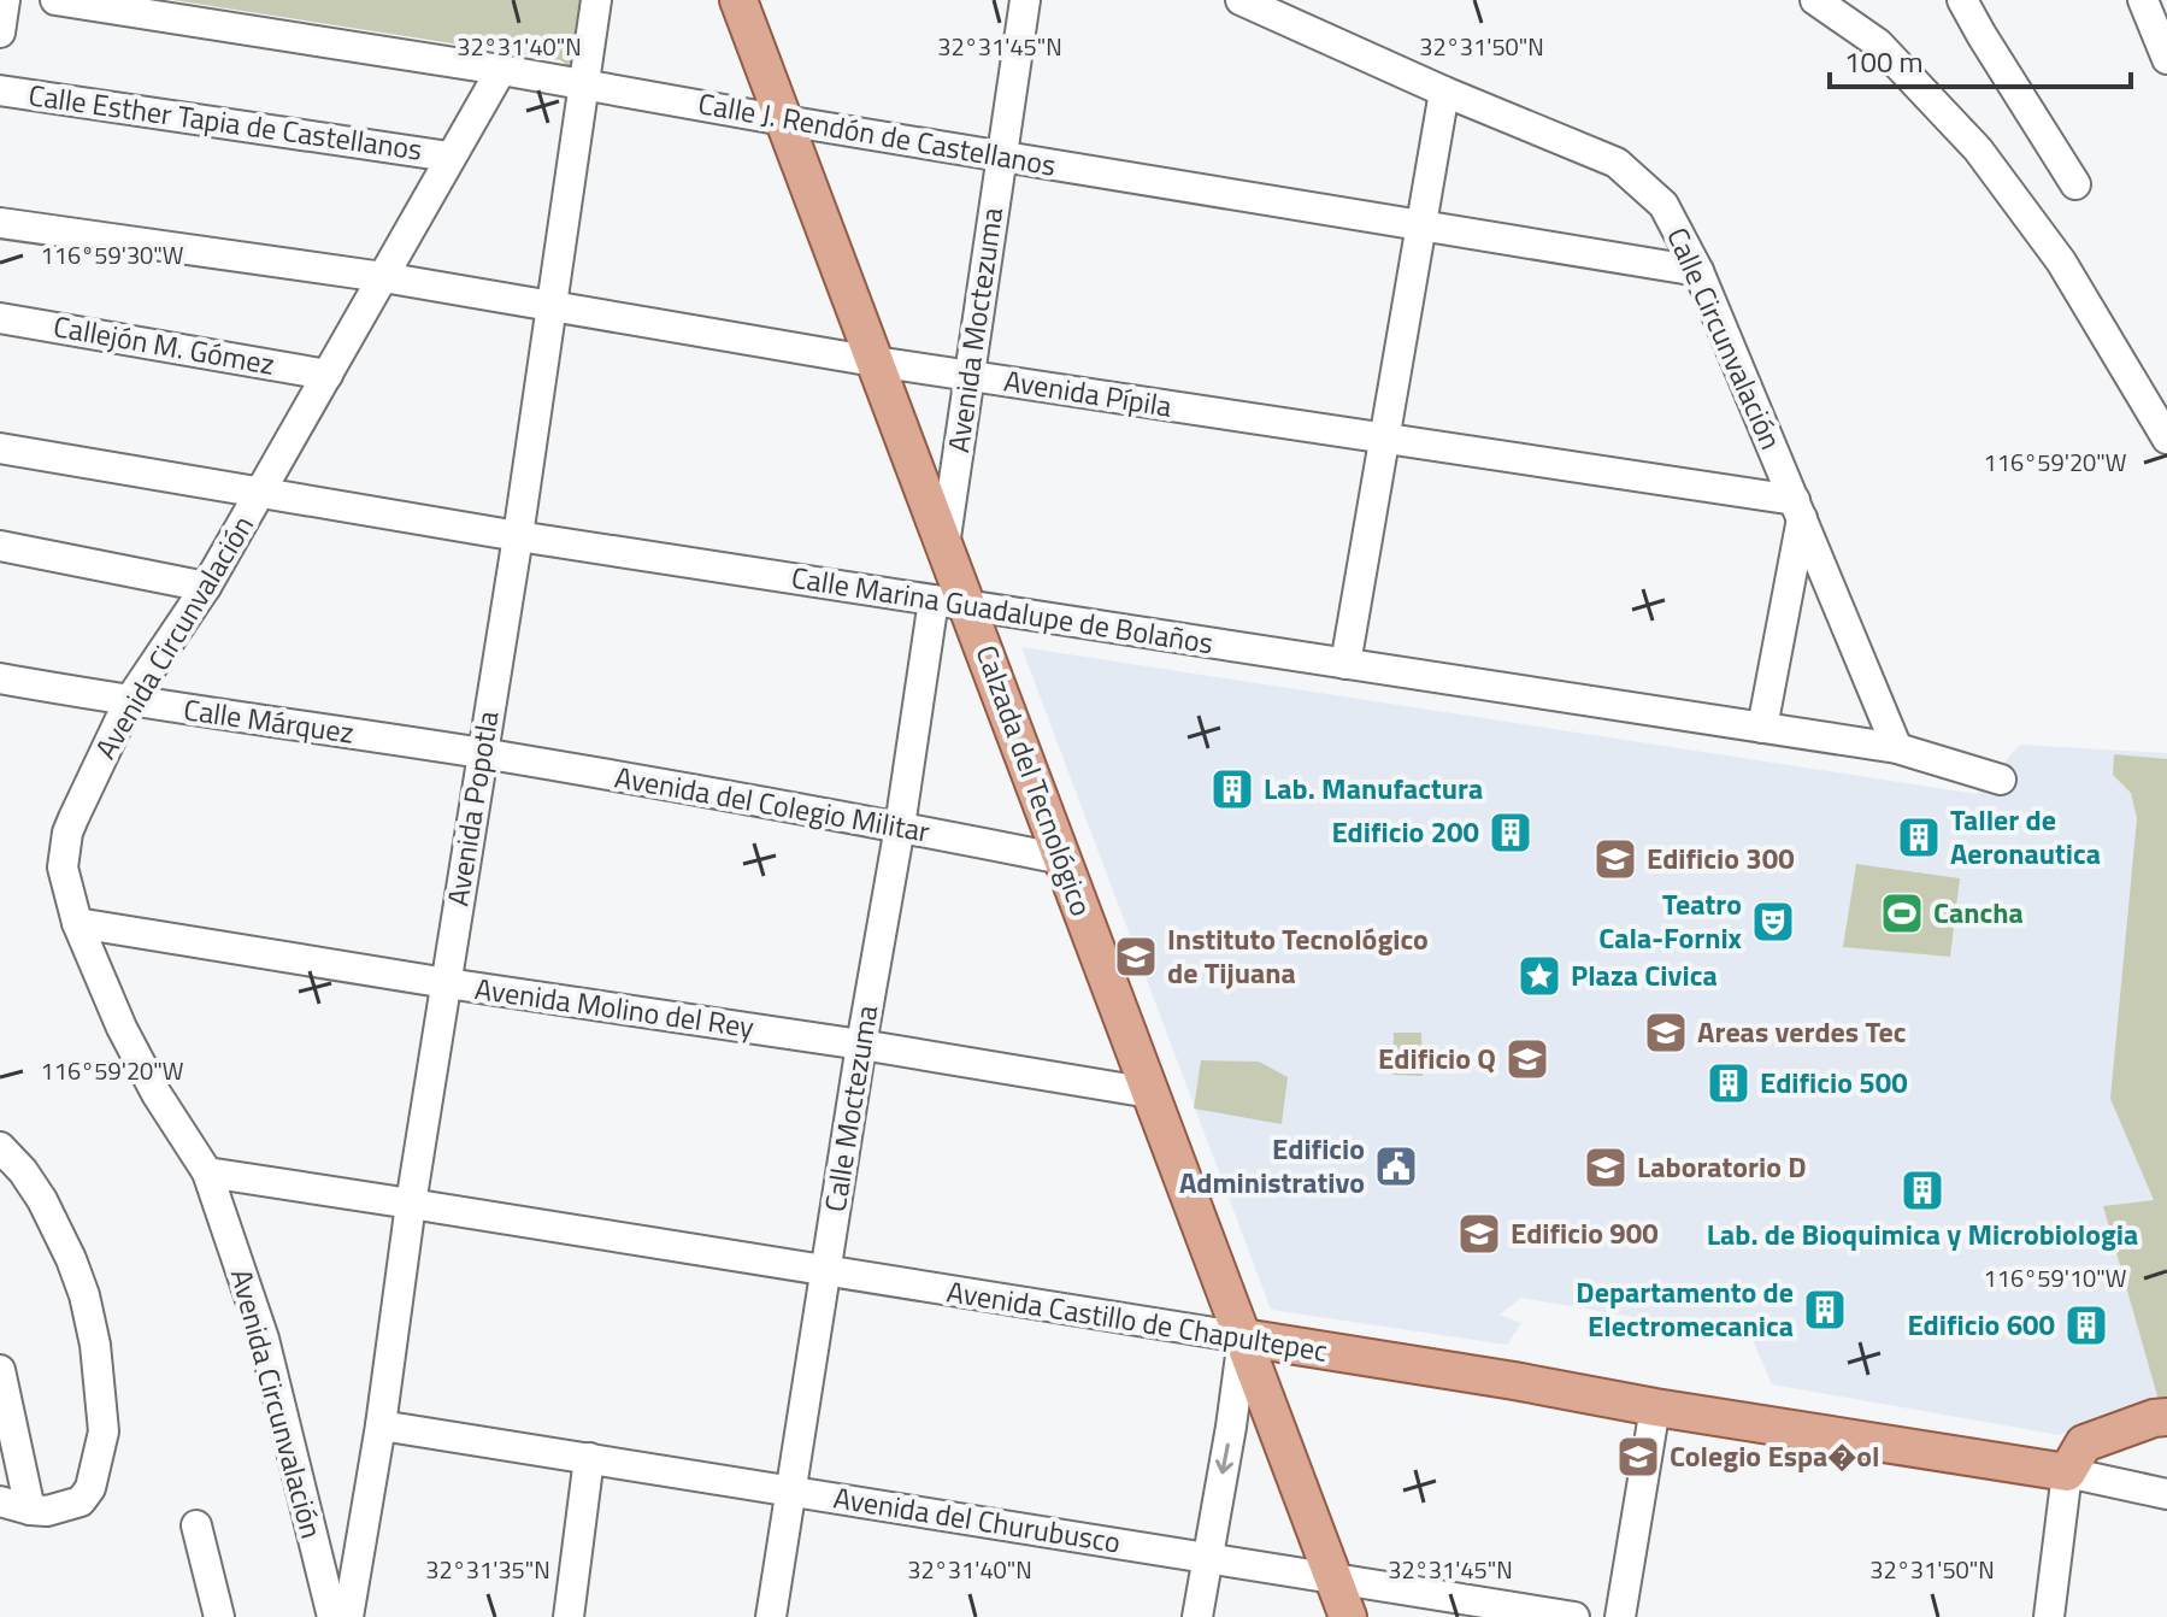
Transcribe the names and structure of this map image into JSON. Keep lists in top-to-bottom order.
{
  "streets": {
    "main road": ["Calzada del Tecnológico", "Avenida Castillo de Chapultepec"],
    "street": [
      "Calle Esther Tapia de Castellanos",
      "Calle J. Rendón de Castellanos",
      "Avenida Moctezuma",
      "Calle Circunvalación",
      "Callejón M. Gómez",
      "Avenida Pípila",
      "Calle Marina Guadalupe de Bolaños",
      "Avenida Circunvalación",
      "Calle Márquez",
      "Avenida del Colegio Militar",
      "Avenida Popotla",
      "Avenida Molino del Rey",
      "Calle Moctezuma",
      "Avenida del Churubusco"
    ]
  },
  "crossings": [
    ["Calle Esther Tapia de Castellanos", "Avenida Circunvalación"],
    ["Calle J. Rendón de Castellanos", "Avenida Moctezuma"],
    ["Calle J. Rendón de Castellanos", "Calle Circunvalación"],
    ["Calle J. Rendón de Castellanos", "Avenida Circunvalación"],
    ["Calle J. Rendón de Castellanos", "Calzada del Tecnológico"],
    ["Calle J. Rendón de Castellanos", "Avenida Popotla"],
    ["Avenida Moctezuma", "Avenida Pípila"],
    ["Avenida Moctezuma", "Calzada del Tecnológico"],
    ["Calle Circunvalación", "Avenida Pípila"],
    ["Calle Circunvalación", "Calle Marina Guadalupe de Bolaños"],
    ["Callejón M. Gómez", "Avenida Circunvalación"],
    ["Avenida Pípila", "Avenida Circunvalación"],
    ["Avenida Pípila", "Calzada del Tecnológico"],
    ["Avenida Pípila", "Avenida Popotla"],
    ["Calle Marina Guadalupe de Bolaños", "Avenida Circunvalación"],
    ["Calle Marina Guadalupe de Bolaños", "Calzada del Tecnológico"],
    ["Calle Marina Guadalupe de Bolaños", "Avenida Popotla"],
    ["Calle Marina Guadalupe de Bolaños", "Calle Moctezuma"],
    ["Avenida Circunvalación", "Calle Márquez"],
    ["Avenida Circunvalación", "Avenida Molino del Rey"],
    ["Avenida Circunvalación", "Avenida Castillo de Chapultepec"],
    ["Calle Márquez", "Avenida del Colegio Militar"],
    ["Calle Márquez", "Avenida Popotla"],
    ["Calzada del Tecnológico", "Avenida del Colegio Militar"],
    ["Calzada del Tecnológico", "Avenida Molino del Rey"],
    ["Calzada del Tecnológico", "Calle Moctezuma"],
    ["Calzada del Tecnológico", "Avenida Castillo de Chapultepec"],
    ["Calzada del Tecnológico", "Avenida del Churubusco"],
    ["Avenida del Colegio Militar", "Avenida Popotla"],
    ["Avenida del Colegio Militar", "Calle Moctezuma"],
    ["Avenida Popotla", "Avenida Molino del Rey"],
    ["Avenida Popotla", "Avenida Castillo de Chapultepec"],
    ["Avenida Popotla", "Avenida del Churubusco"],
    ["Avenida Molino del Rey", "Calle Moctezuma"],
    ["Calle Moctezuma", "Avenida Castillo de Chapultepec"],
    ["Calle Moctezuma", "Avenida del Churubusco"]
  ],
  "places": {
    "building": [
      "Lab. Manufactura",
      "Edificio 200",
      "Taller de Aeronautica",
      "Edificio 500",
      "Lab. de Bioquimica y Microbiologia",
      "Departamento de Electromecanica",
      "Edificio 600"
    ],
    "school or university": [
      "Edificio 300",
      "Instituto Tecnológico de Tijuana",
      "Areas verdes Tec",
      "Edificio Q",
      "Laboratorio D",
      "Edificio 900",
      "Colegio Espa�ol"
    ],
    "sports": ["Cancha"],
    "theatre": ["Teatro Cala-Fornix"],
    "place": ["Plaza Civica"],
    "public building": ["Edificio Administrativo"]
  },
  "scale_bar": "100 m",
  "coordinates": [
    "32°31'40\"N",
    "32°31'45\"N",
    "32°31'50\"N",
    "116°59'30\"W",
    "116°59'20\"W",
    "116°59'10\"W",
    "32°31'35\"N"
  ]
}
